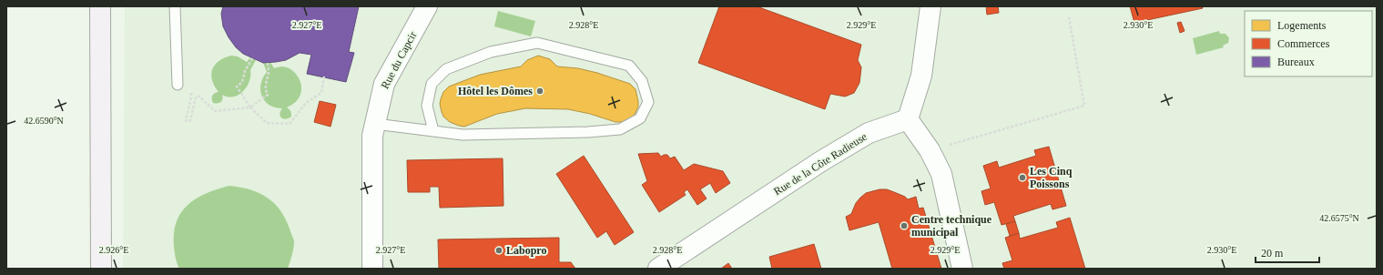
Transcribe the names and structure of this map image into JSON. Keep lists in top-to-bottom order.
{
  "streets": {
    "street": ["Rue du Capcir", "Rue de la Côte Radieuse"]
  },
  "places": [
    "Hôtel les Dômes",
    "Les Cinq Poissons",
    "Centre technique municipal",
    "Labopro"
  ],
  "legend": ["Logements", "Commerces", "Bureaux"],
  "scale_bar": "20 m",
  "coordinates": [
    "2.927°E",
    "2.928°E",
    "2.929°E",
    "2.930°E",
    "42.6590°N",
    "42.6575°N",
    "2.926°E"
  ]
}
